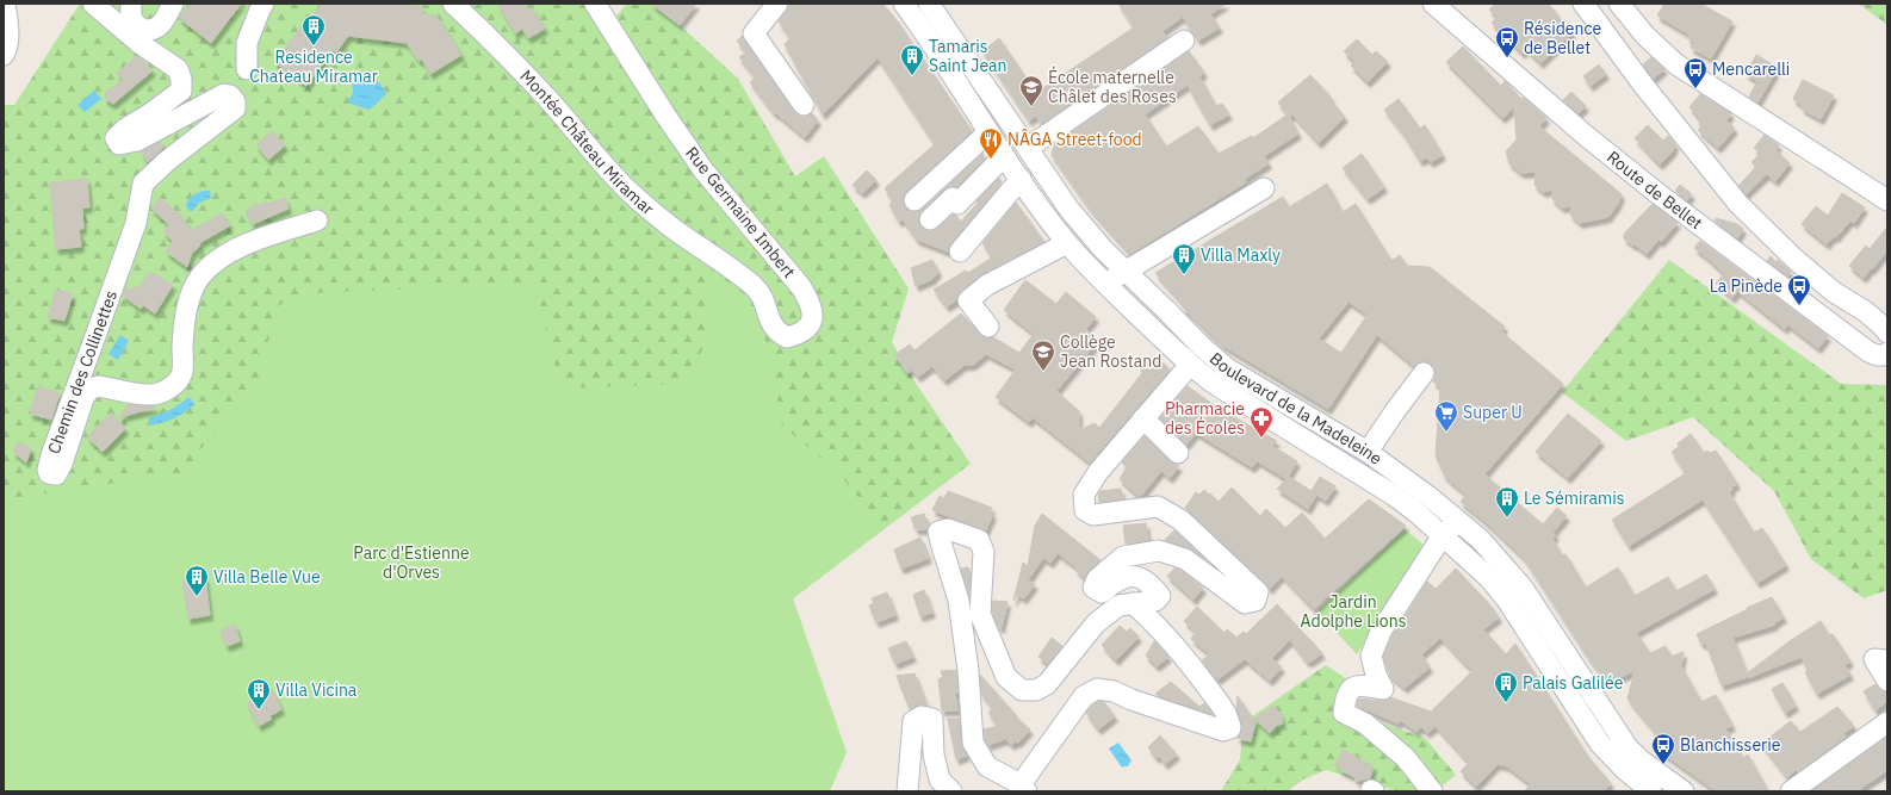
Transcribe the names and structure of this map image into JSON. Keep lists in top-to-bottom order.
{
  "streets": {
    "street": [
      "Montée Château Miramar",
      "Route de Bellet",
      "Rue Germaine Imbert",
      "Chemin des Collinettes",
      "Boulevard de la Madeleine"
    ]
  },
  "crossings": [
    ["Montée Château Miramar", "Rue Germaine Imbert"]
  ],
  "parks": ["Parc d'Estienne d'Orves", "Jardin Adolphe Lions"],
  "places": {
    "building": [
      "Residence Chateau Miramar",
      "Tamaris Saint Jean",
      "Villa Maxly",
      "Le Sémiramis",
      "Villa Belle Vue",
      "Palais Galilée",
      "Villa Vicina"
    ],
    "bus stop": [
      "Résidence de Bellet",
      "Mencarelli",
      "La Pinède",
      "Blanchisserie"
    ],
    "school or university": ["École maternelle Châlet des Roses", "Collège Jean Rostand"],
    "restaurant": ["NÂGA Street-food"],
    "supermarket": ["Super U"],
    "pharmacy": ["Pharmacie des Écoles"]
  }
}
